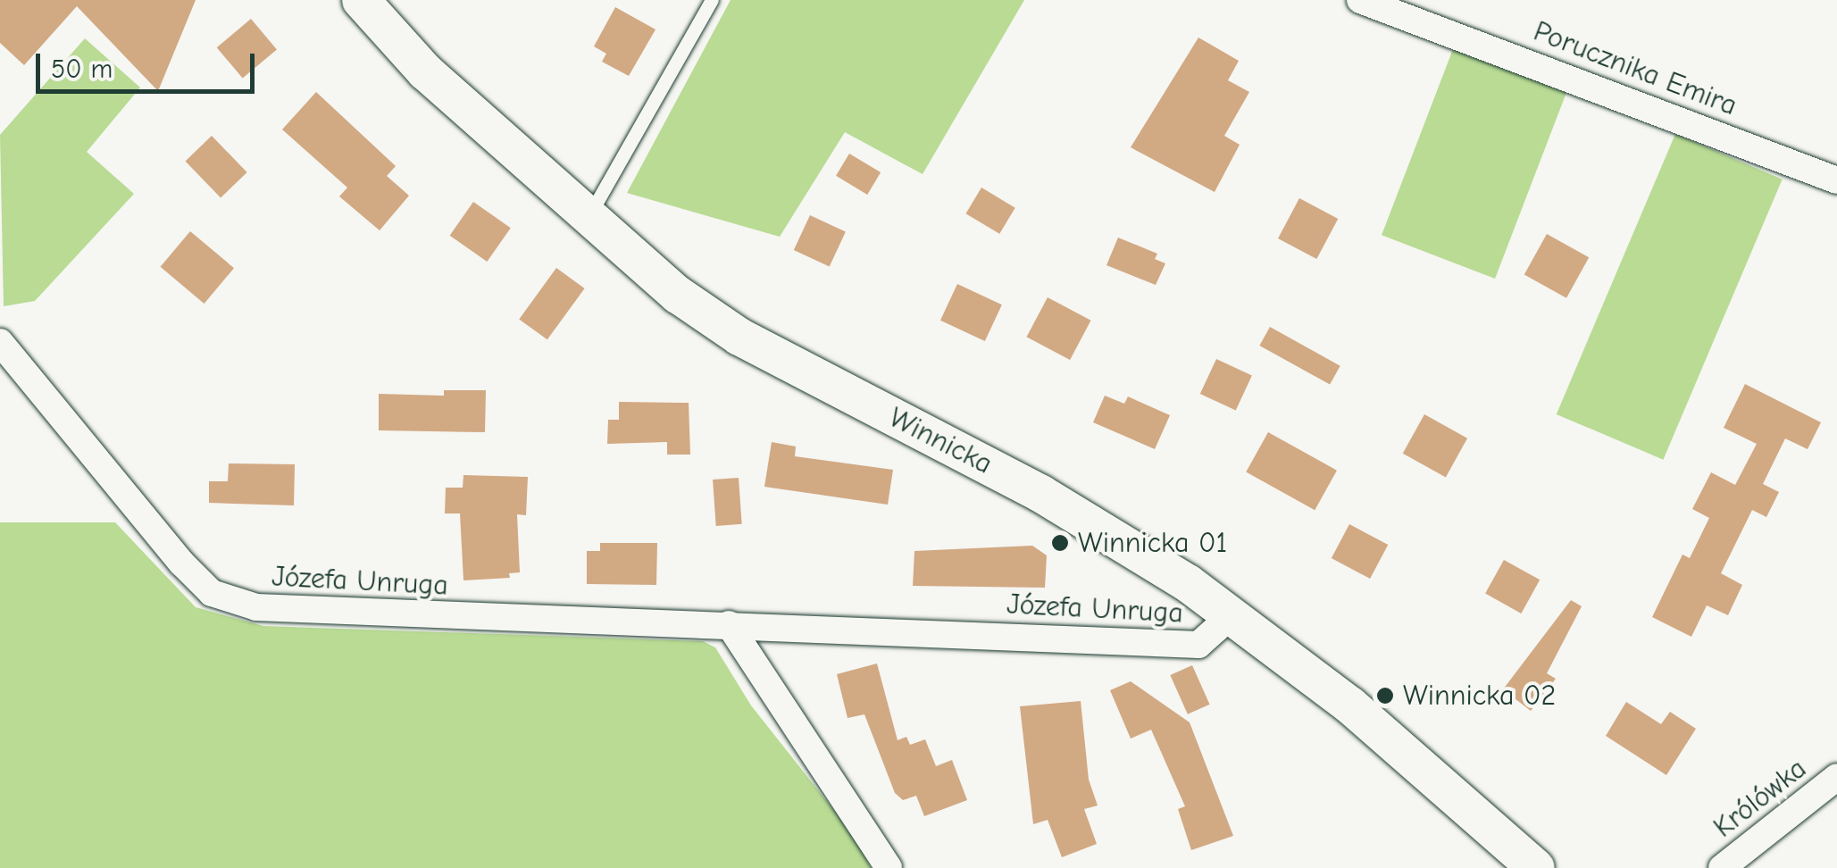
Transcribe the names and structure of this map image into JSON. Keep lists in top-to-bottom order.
{
  "streets": {
    "street": [
      "Porucznika Emira",
      "Winnicka",
      "Józefa Unruga",
      "Królówka"
    ]
  },
  "crossings": [
    ["Winnicka", "Józefa Unruga"]
  ],
  "places": ["Winnicka 01", "Winnicka 02"],
  "scale_bar": "50 m"
}
